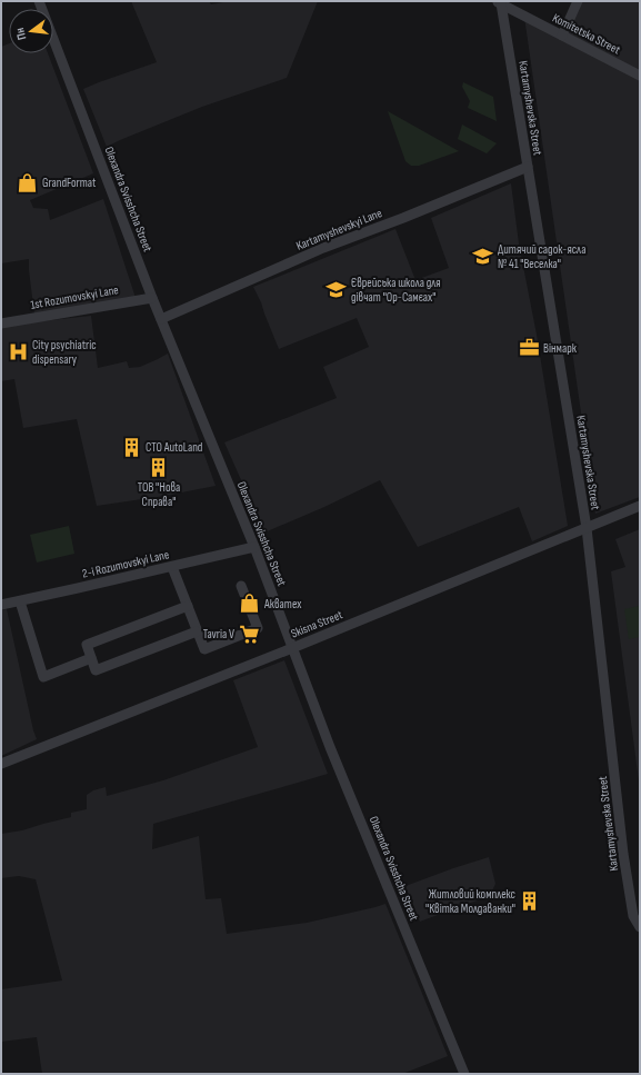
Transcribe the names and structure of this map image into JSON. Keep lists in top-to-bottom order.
{
  "streets": {
    "street": [
      "Komitetska Street",
      "Kartamyshevska Street",
      "Olexandra Svisshcha Street",
      "Kartamyshevskyi Lane",
      "1st Rozumovskyi Lane",
      "2-i Rozumovskyi Lane",
      "Skisna Street"
    ]
  },
  "crossings": [
    ["Komitetska Street", "Kartamyshevska Street"],
    ["Kartamyshevska Street", "Kartamyshevskyi Lane"],
    ["Kartamyshevska Street", "Skisna Street"],
    ["Olexandra Svisshcha Street", "Kartamyshevskyi Lane"],
    ["Olexandra Svisshcha Street", "1st Rozumovskyi Lane"],
    ["Olexandra Svisshcha Street", "2-i Rozumovskyi Lane"],
    ["Olexandra Svisshcha Street", "Skisna Street"]
  ],
  "places": {
    "shop": ["GrandFormat", "Акватех"],
    "school or university": ["Дитячий садок-ясла № 41 \"Веселка\"", "Єврейська школа для дівчат \"Ор-Самєах\""],
    "office": ["Вінмарк"],
    "hospital": ["City psychiatric dispensary"],
    "building": ["СТО AutoLand", "ТОВ \"Нова Справа\"", "Житловий комплекс \"Квітка Молдаванки\""],
    "supermarket": ["Tavria V"]
  },
  "north": "left"
}
